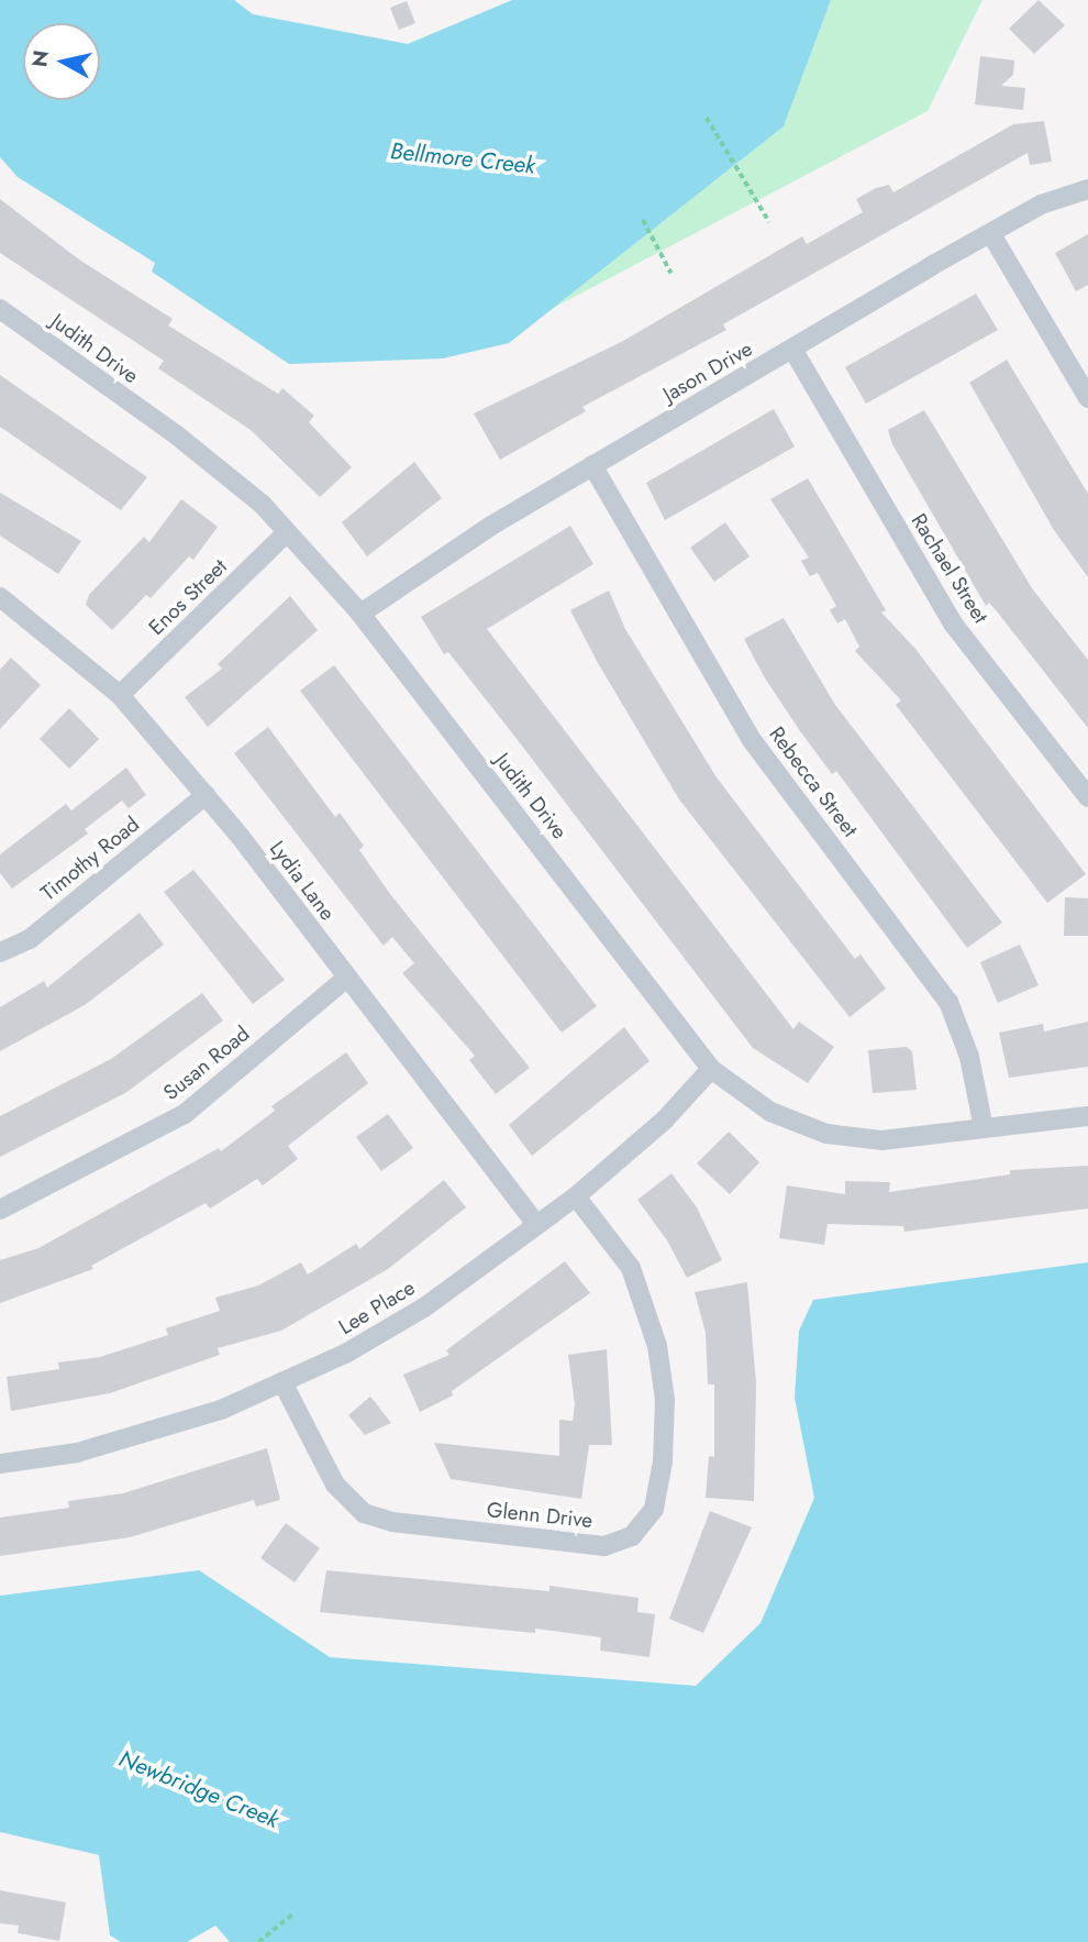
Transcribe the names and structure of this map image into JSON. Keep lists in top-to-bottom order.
{
  "streets": {
    "street": [
      "Judith Drive",
      "Jason Drive",
      "Rachael Street",
      "Enos Street",
      "Rebecca Street",
      "Timothy Road",
      "Lydia Lane",
      "Susan Road",
      "Lee Place",
      "Glenn Drive"
    ]
  },
  "crossings": [
    ["Judith Drive", "Jason Drive"],
    ["Judith Drive", "Enos Street"],
    ["Judith Drive", "Rebecca Street"],
    ["Judith Drive", "Lee Place"],
    ["Jason Drive", "Rachael Street"],
    ["Jason Drive", "Rebecca Street"],
    ["Enos Street", "Lydia Lane"],
    ["Timothy Road", "Lydia Lane"],
    ["Lydia Lane", "Susan Road"],
    ["Lydia Lane", "Lee Place"],
    ["Lee Place", "Glenn Drive"]
  ],
  "water": ["Bellmore Creek", "Newbridge Creek"],
  "north": "left"
}
